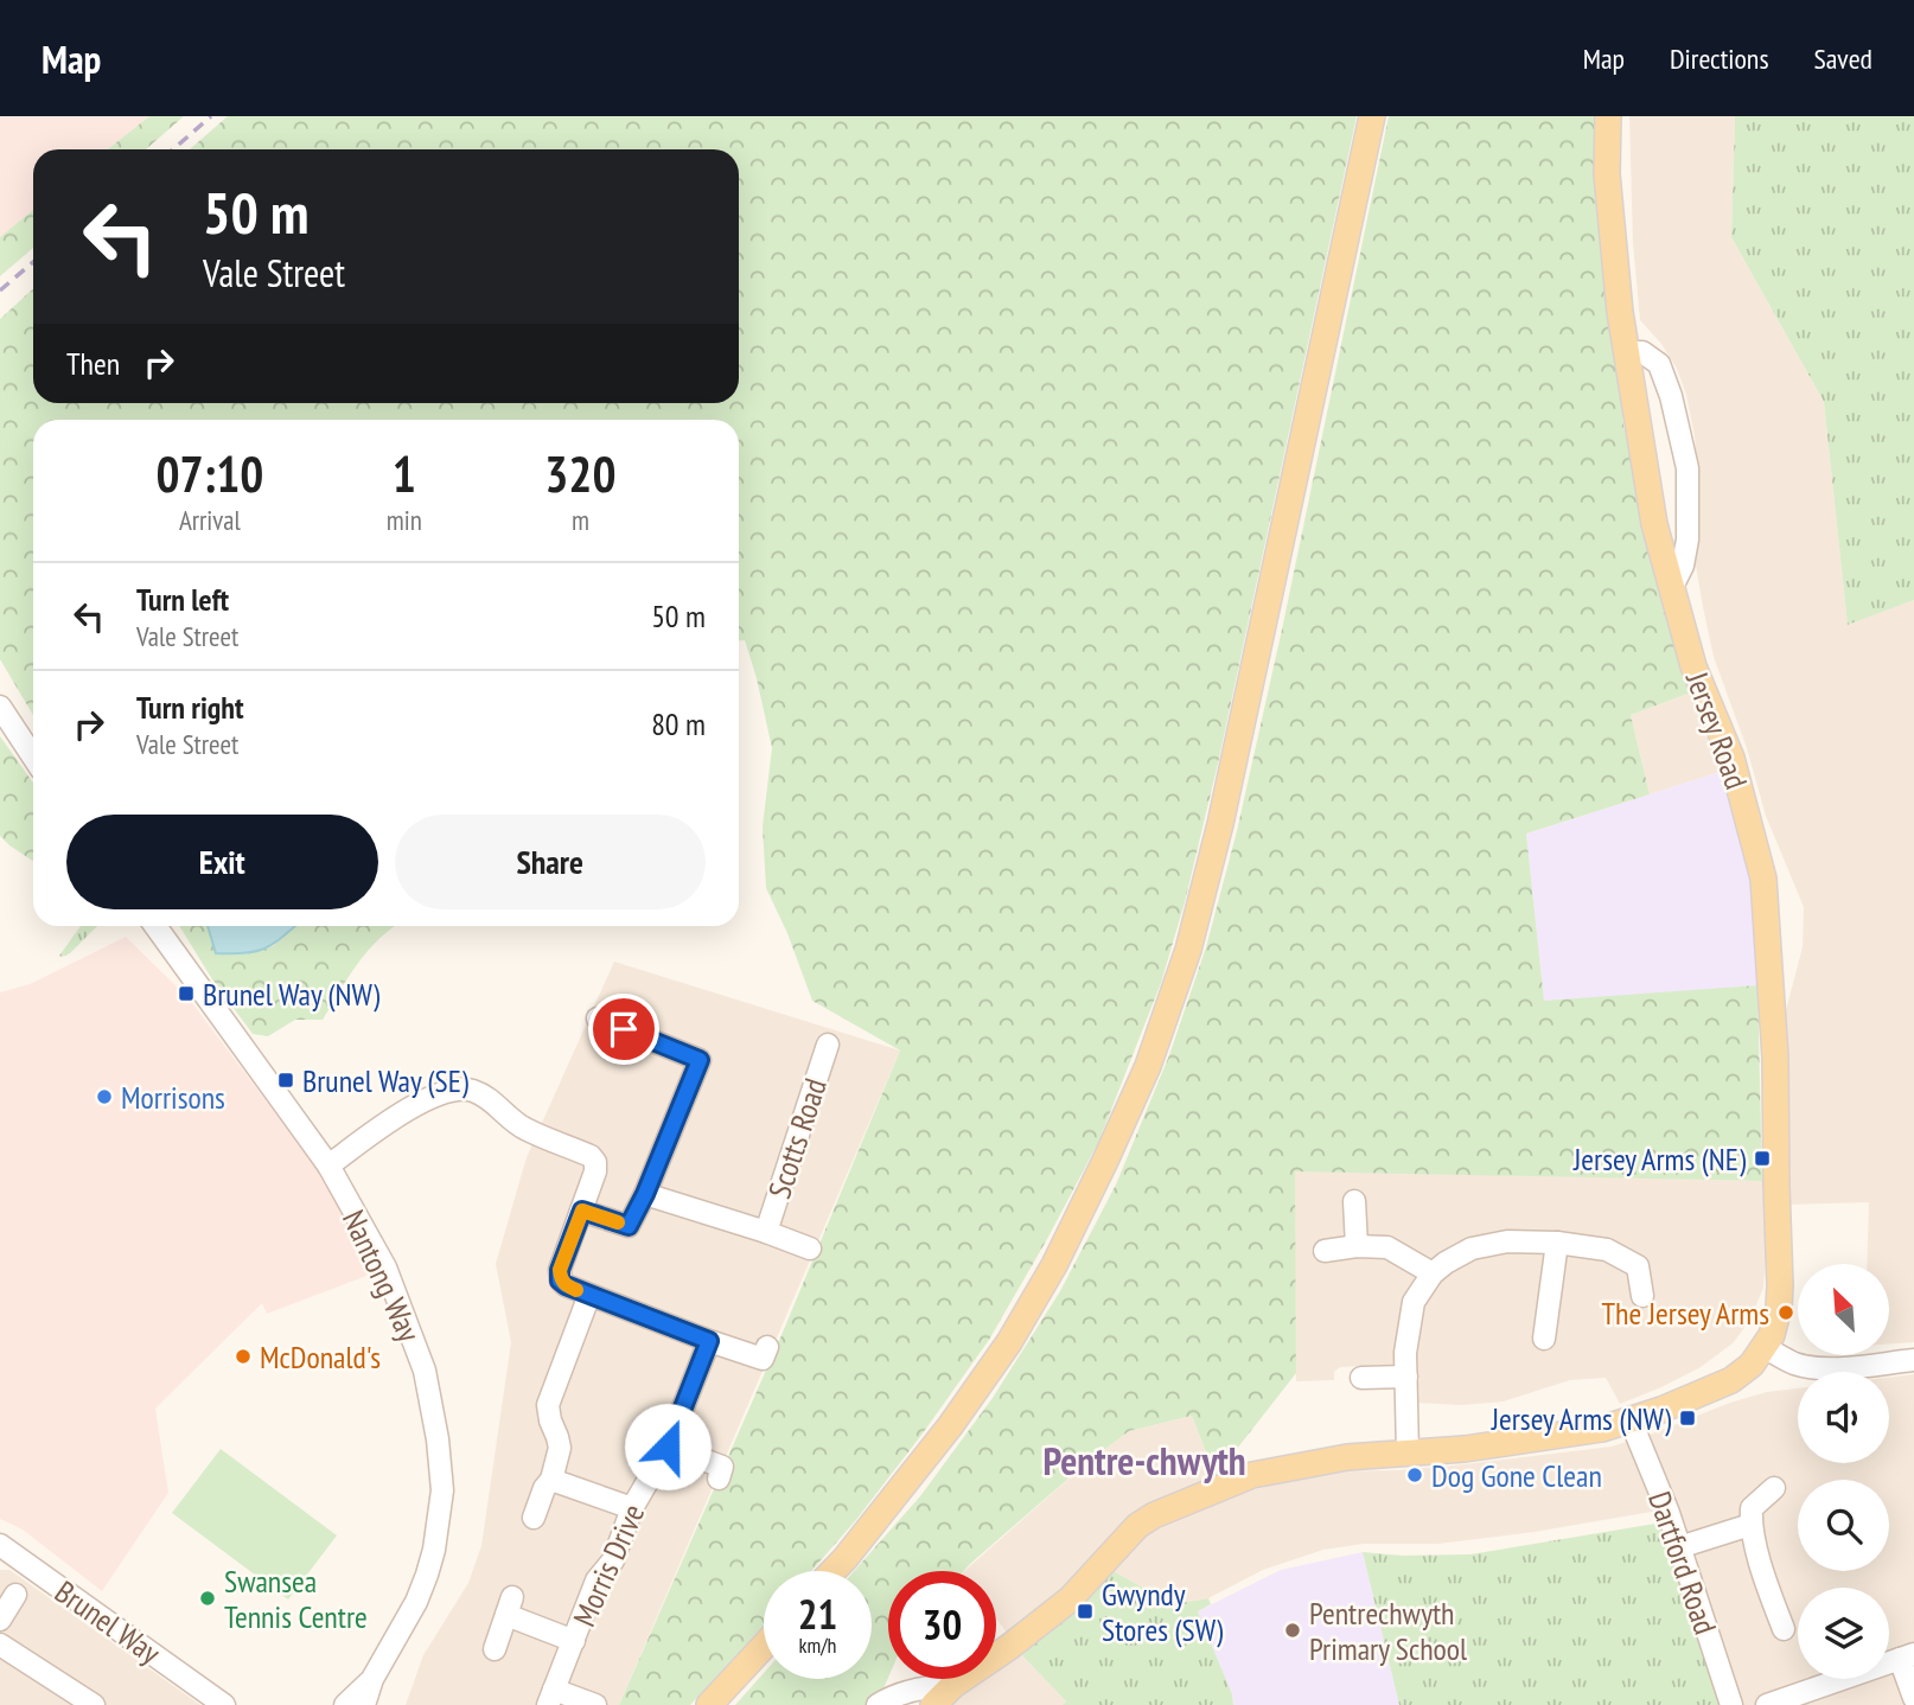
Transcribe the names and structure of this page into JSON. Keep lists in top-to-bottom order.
{
  "streets": {
    "main road": ["Jersey Road"],
    "street": [
      "Scotts Road",
      "Nantong Way",
      "Dartford Road",
      "Morris Drive",
      "Brunel Way"
    ]
  },
  "districts": ["Pentre-chwyth"],
  "places": {
    "transit": [
      "Brunel Way (NW)",
      "Brunel Way (SE)",
      "Jersey Arms (NE)",
      "Jersey Arms (NW)",
      "Gwyndy Stores (SW)"
    ],
    "other": [
      "Morrisons",
      "The Jersey Arms",
      "McDonald's",
      "Dog Gone Clean",
      "Swansea Tennis Centre",
      "Pentrechwyth Primary School"
    ]
  },
  "north": "top left",
  "page": {
    "header": "Map",
    "nav": ["Map", "Directions", "Saved"],
    "turn": ["50 m", "Vale Street"],
    "then": "Then",
    "eta": [
      "07:10",
      "Arrival",
      "1",
      "min",
      "320",
      "m"
    ],
    "list": [
      {
        "name": "Turn left",
        "note": "Vale Street",
        "value": "50 m"
      },
      {
        "name": "Turn right",
        "note": "Vale Street",
        "value": "80 m"
      }
    ],
    "buttons": ["Exit", "Share"],
    "speed": "21 km/h",
    "limit": "30"
  }
}
